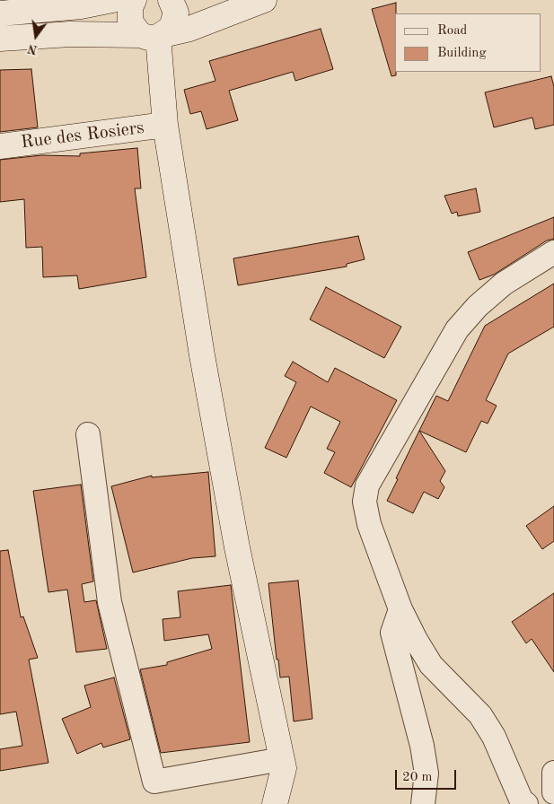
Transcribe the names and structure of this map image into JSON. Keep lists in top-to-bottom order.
{
  "streets": {
    "street": ["Rue des Rosiers"]
  },
  "legend": ["Road", "Building"],
  "scale_bar": "20 m",
  "north": "bottom"
}
